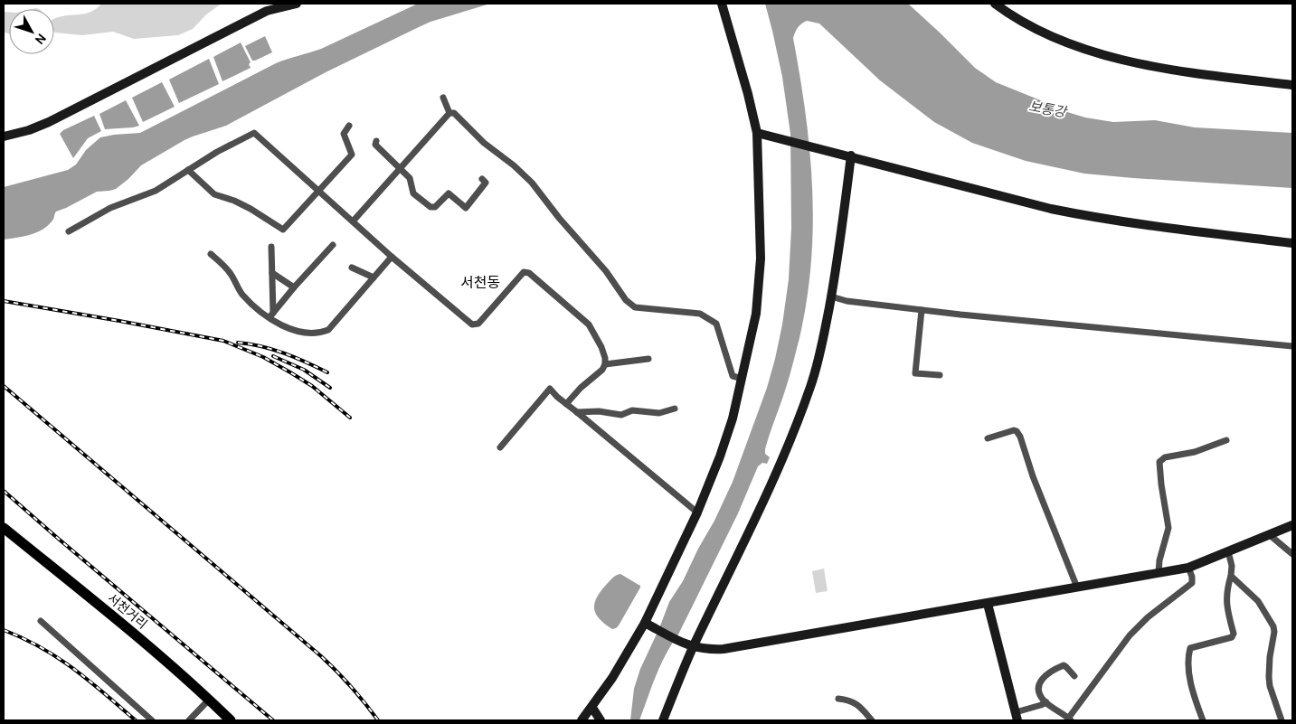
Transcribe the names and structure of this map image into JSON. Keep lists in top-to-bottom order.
{
  "streets": {
    "main road": ["서천거리"]
  },
  "districts": ["서천동"],
  "water": ["보통강"],
  "north": "bottom right"
}
